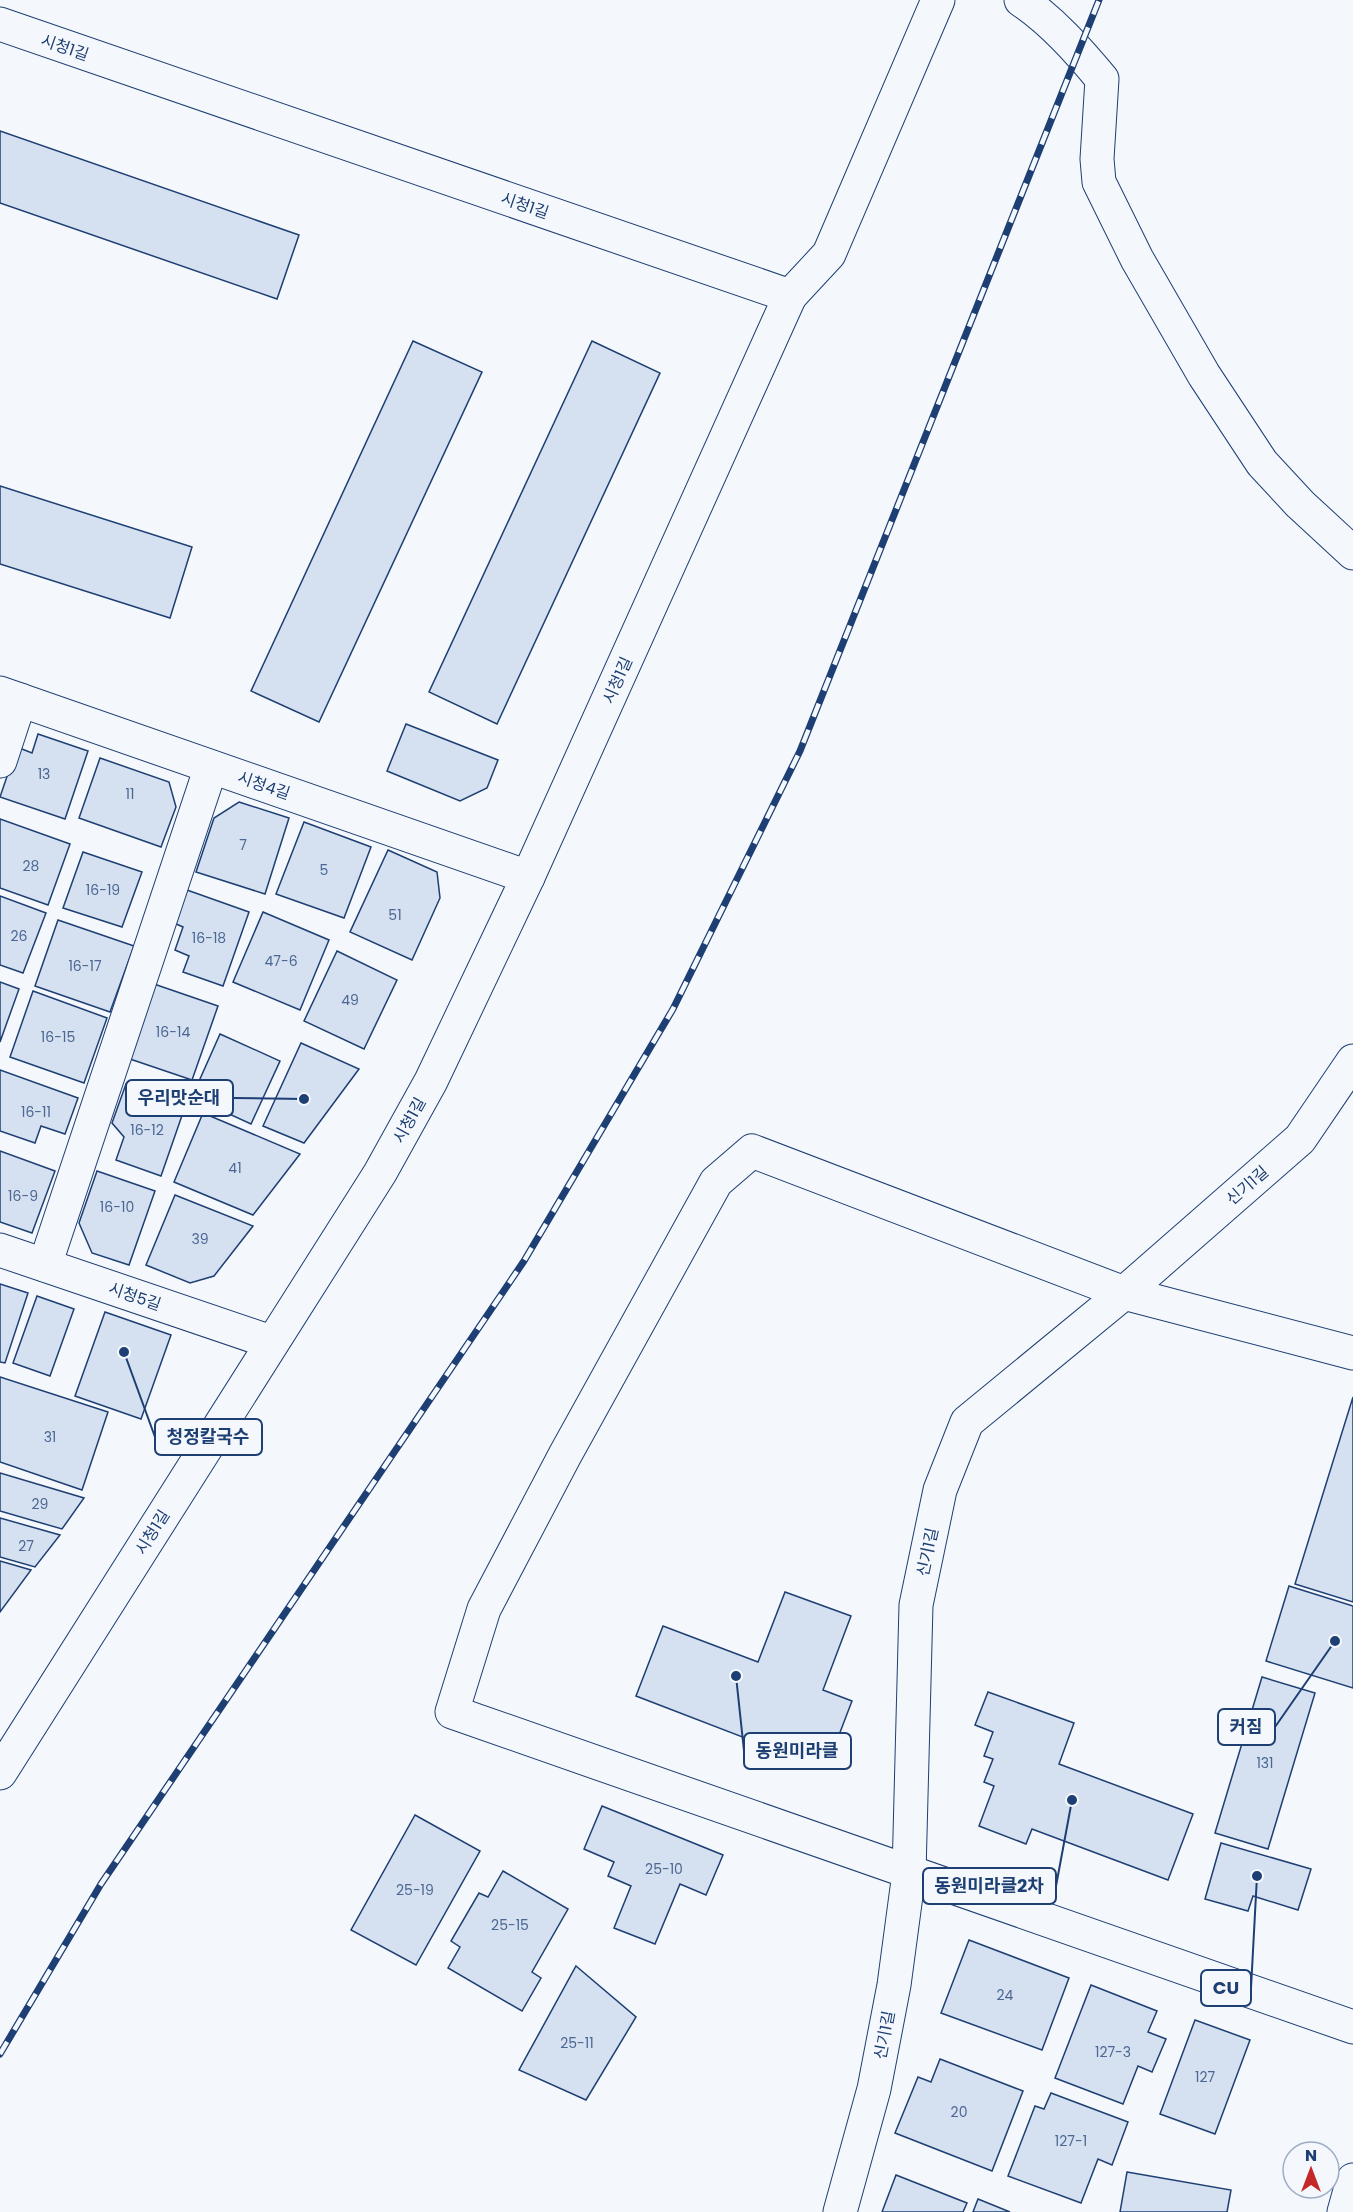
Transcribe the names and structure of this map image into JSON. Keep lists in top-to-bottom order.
{
  "streets": {
    "street": [
      "시청1길",
      "시청4길",
      "신기1길",
      "시청5길"
    ]
  },
  "crossings": [
    ["시청1길", "시청4길"],
    ["시청1길", "시청5길"]
  ],
  "places": [
    "우리맛순대",
    "청정칼국수",
    "커짐",
    "동원미라클",
    "동원미라클2차",
    "CU"
  ],
  "house_numbers": [
    "13",
    "11",
    "7",
    "28",
    "5",
    "16-19",
    "51",
    "26",
    "16-18",
    "47-6",
    "16-17",
    "49",
    "16-14",
    "16-15",
    "16-11",
    "16-12",
    "41",
    "16-9",
    "16-10",
    "39",
    "31",
    "29",
    "27",
    "131",
    "25-10",
    "25-19",
    "25-15",
    "24",
    "25-11",
    "127-3",
    "127",
    "20",
    "127-1"
  ],
  "north": "top"
}
